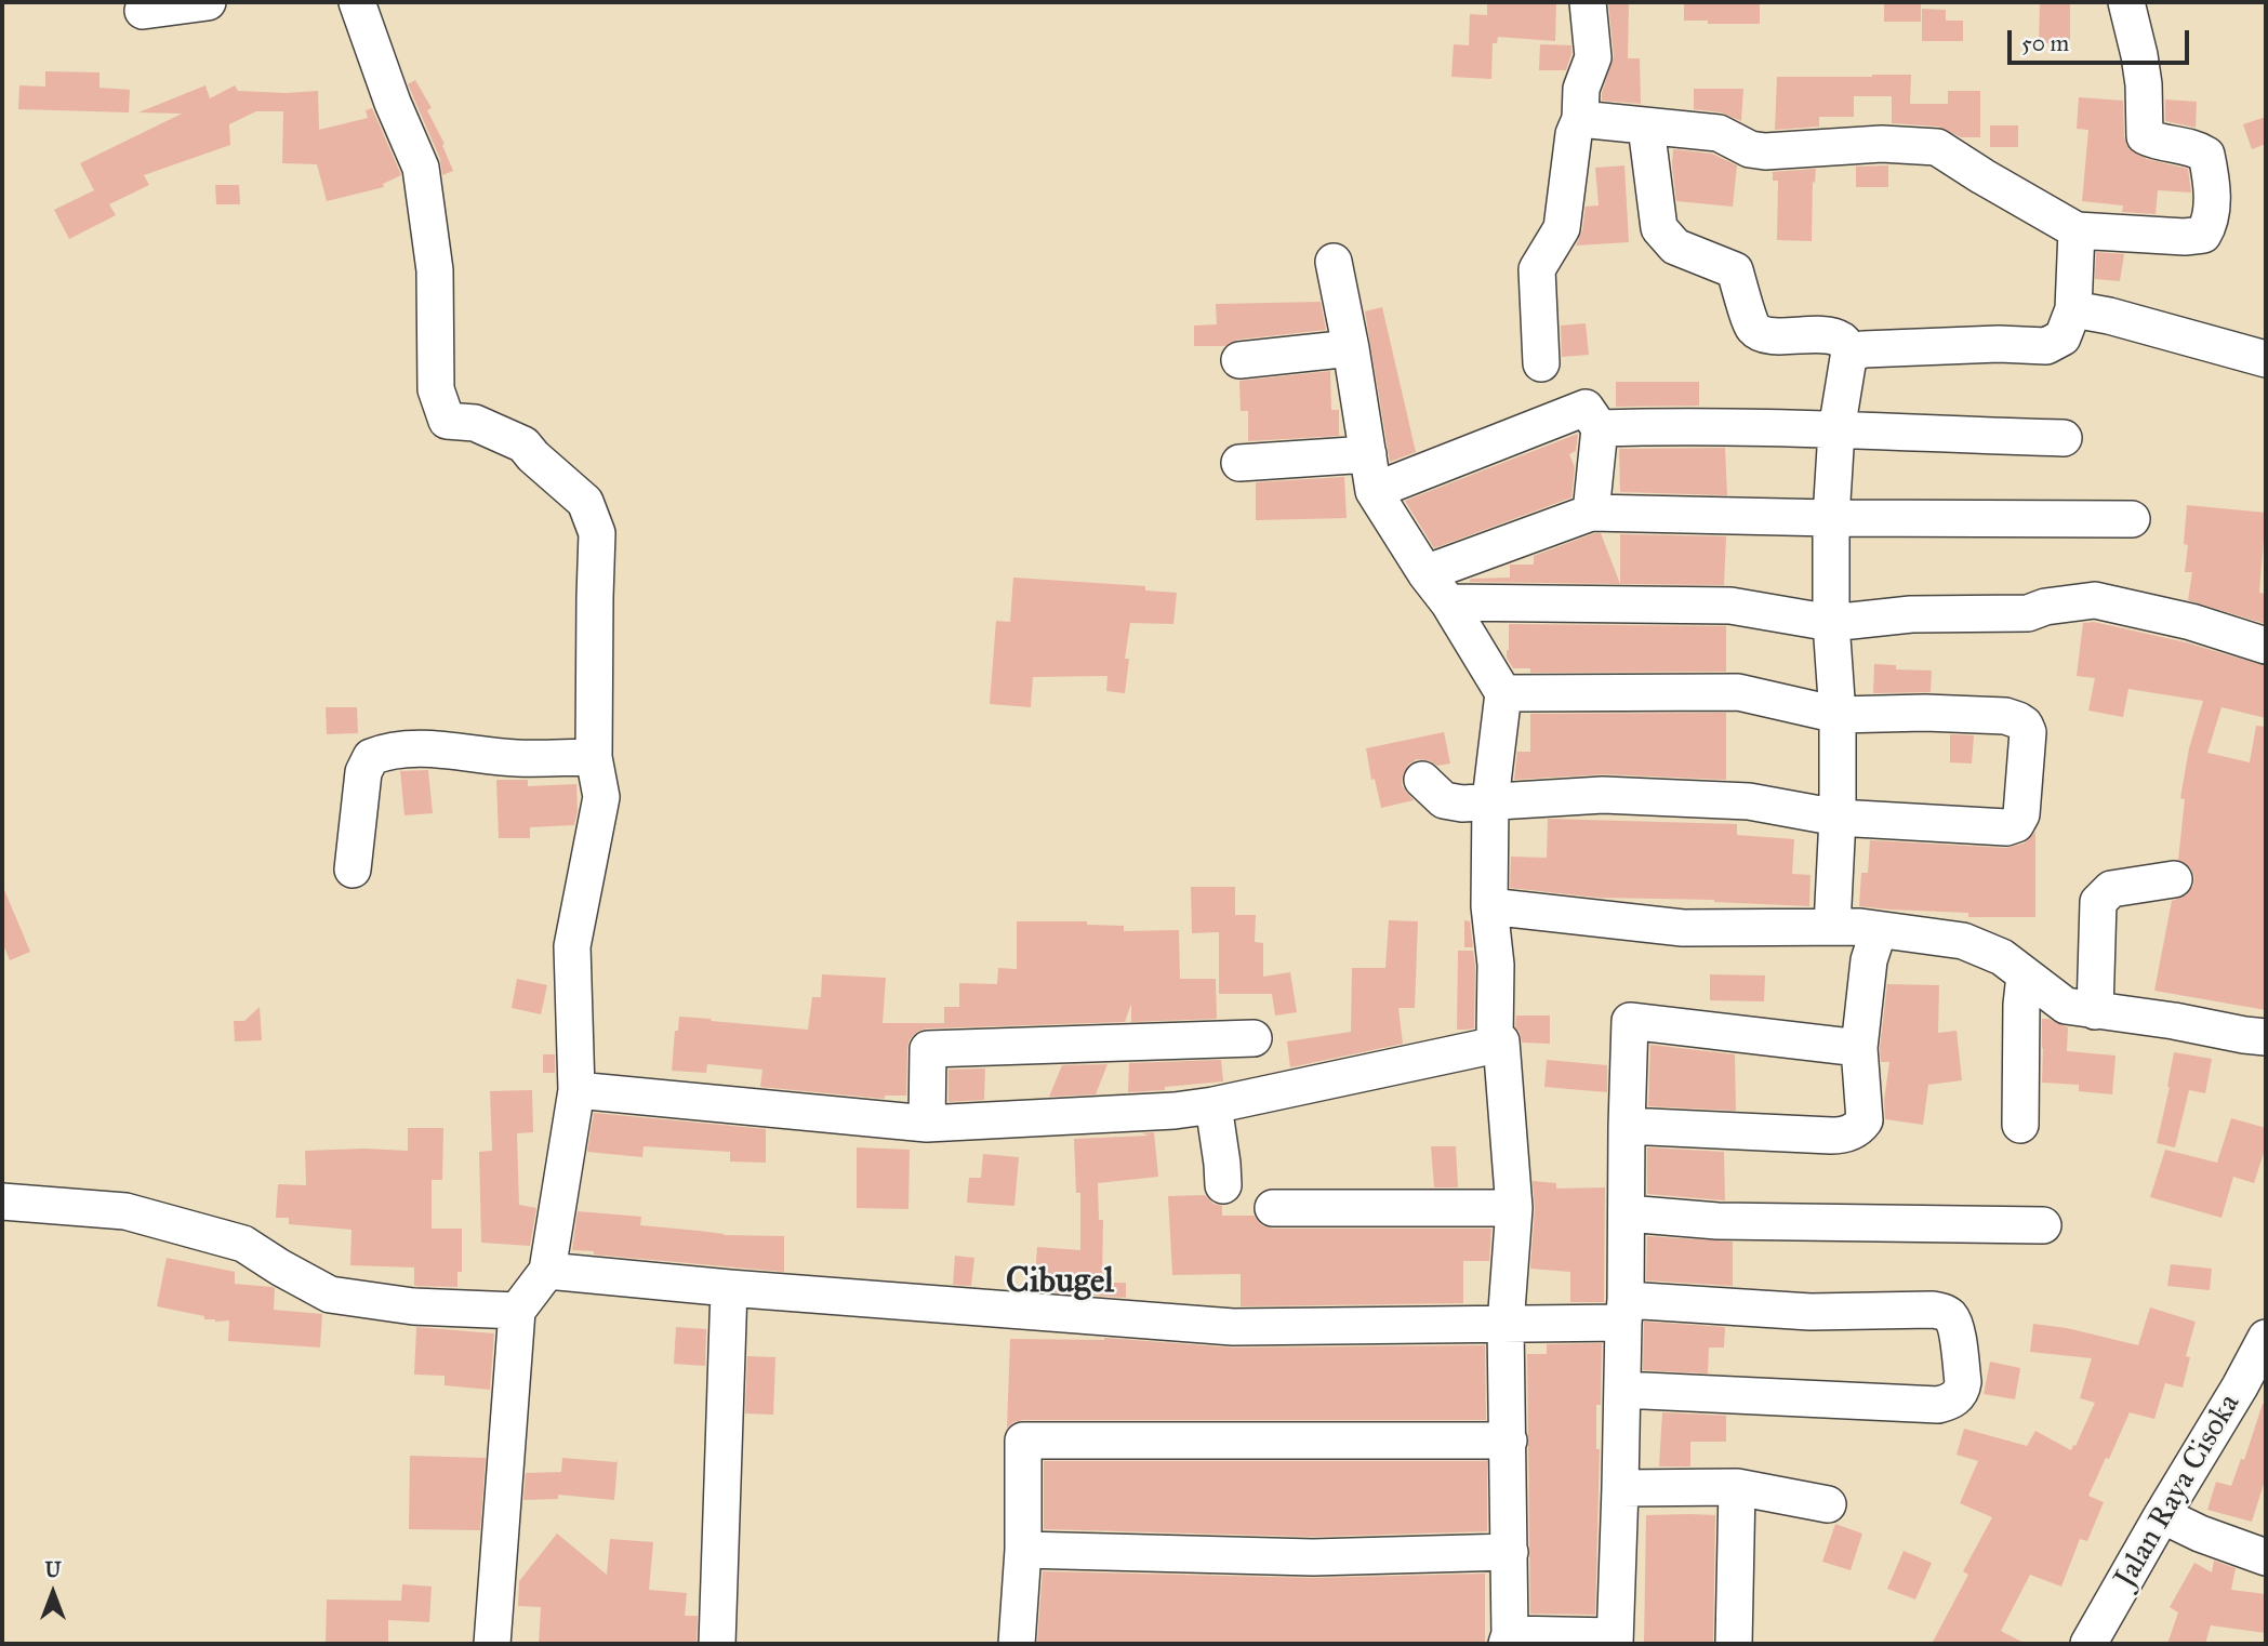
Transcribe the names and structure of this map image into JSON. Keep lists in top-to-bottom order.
{
  "streets": {
    "street": ["Jalan Raya Cisoka"]
  },
  "districts": ["Cibugel"],
  "scale_bar": "50 m",
  "north": "top"
}
